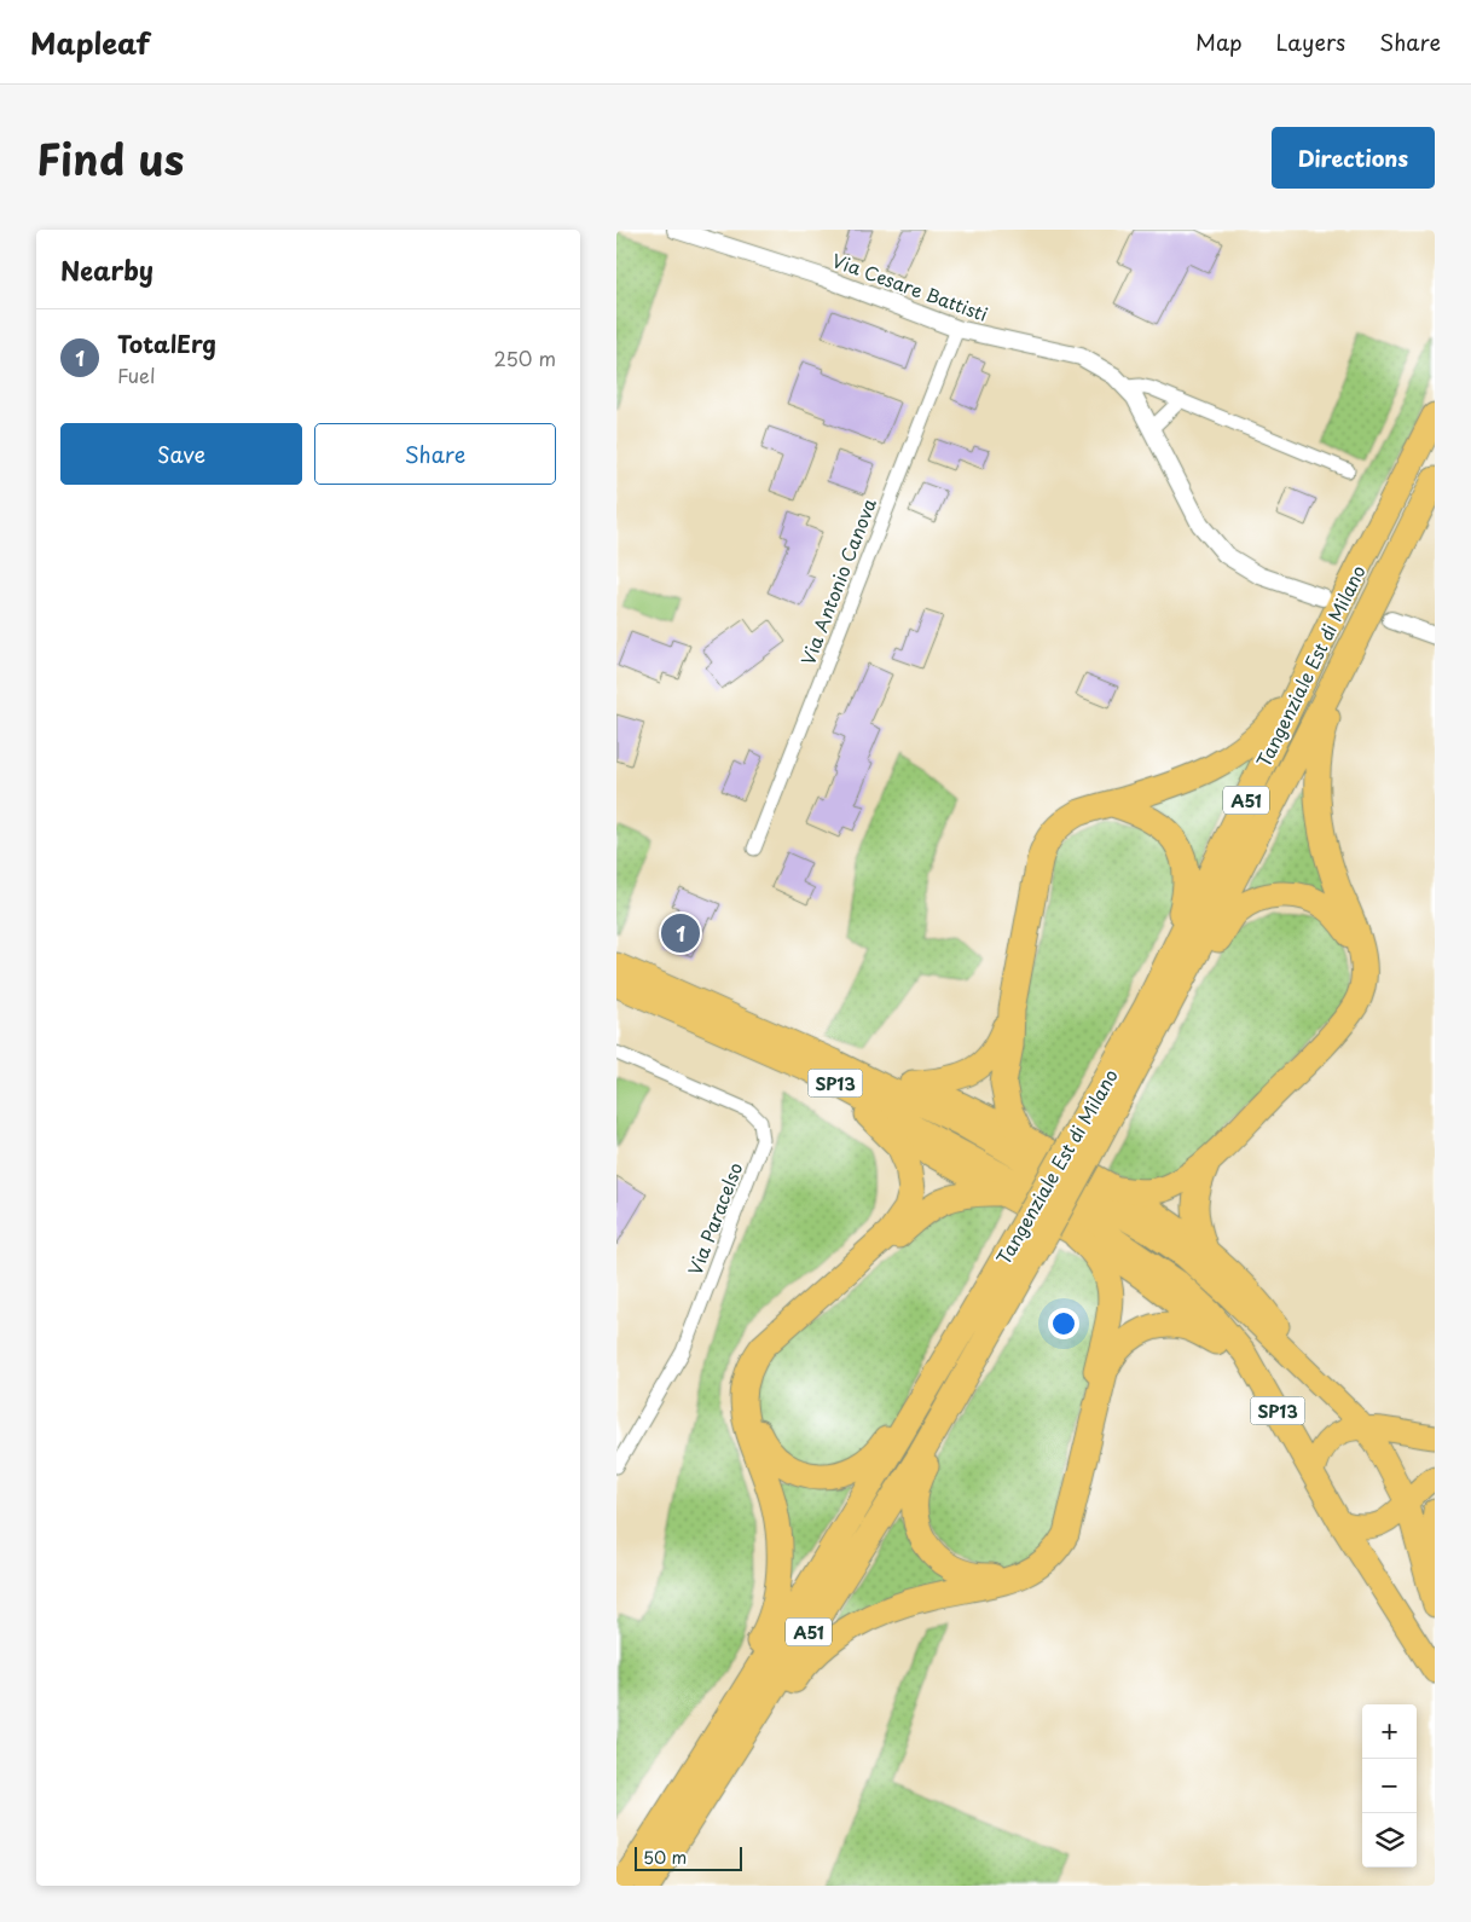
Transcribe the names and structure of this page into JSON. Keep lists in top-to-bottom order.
{
  "streets": {
    "highway": ["Tangenziale Est di Milano", "A51"],
    "main road": ["SP13"],
    "street": ["Via Cesare Battisti", "Via Antonio Canova", "Via Paracelso"]
  },
  "crossings": [
    ["Via Cesare Battisti", "Via Antonio Canova"],
    ["Via Cesare Battisti", "Tangenziale Est di Milano"]
  ],
  "scale_bar": "50 m",
  "page": {
    "header": "Mapleaf",
    "nav": ["Map", "Layers", "Share"],
    "title": "Find us",
    "buttons": [
      "Directions",
      ["Save", "Share"]
    ],
    "heading": "Nearby",
    "list": [
      {
        "mark": "1",
        "name": "TotalErg",
        "note": "Fuel",
        "value": "250 m"
      }
    ],
    "pins": "1",
    "map_buttons": ["+", "−"],
    "scale": "50 m"
  }
}
